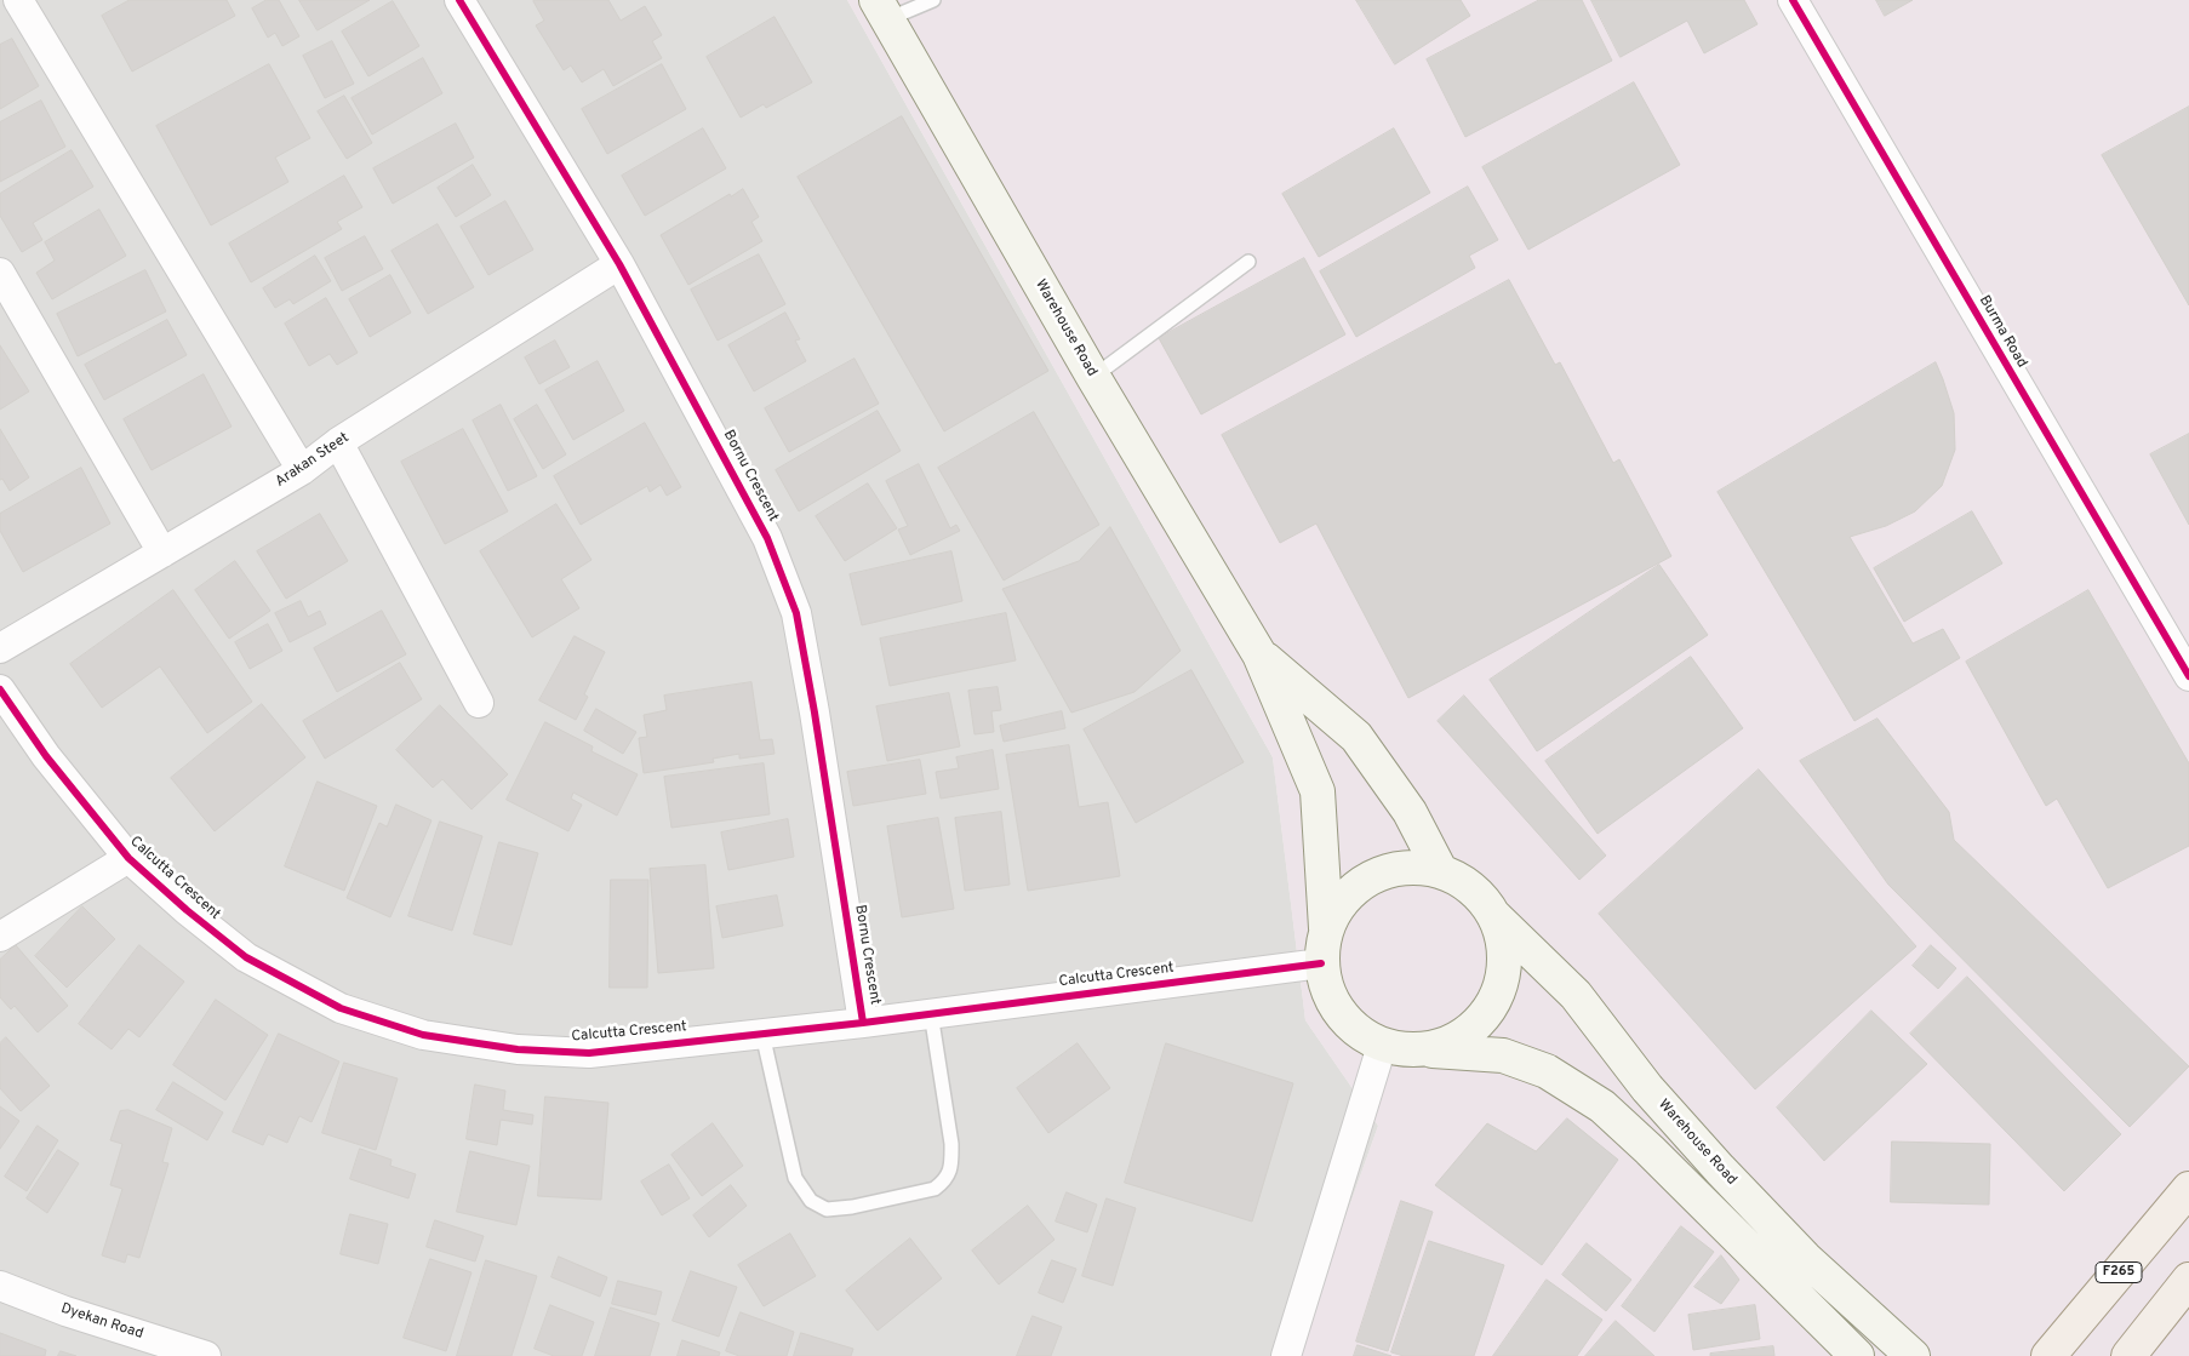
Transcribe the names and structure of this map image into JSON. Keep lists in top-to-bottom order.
{
  "streets": {
    "main road": ["Warehouse Road", "F265"],
    "street": [
      "Burma Road",
      "Arakan Steet",
      "Bornu Crescent",
      "Calcutta Crescent",
      "Dyekan Road"
    ]
  },
  "crossings": [
    ["Warehouse Road", "Calcutta Crescent"],
    ["Arakan Steet", "Bornu Crescent"],
    ["Bornu Crescent", "Calcutta Crescent"]
  ]
}
